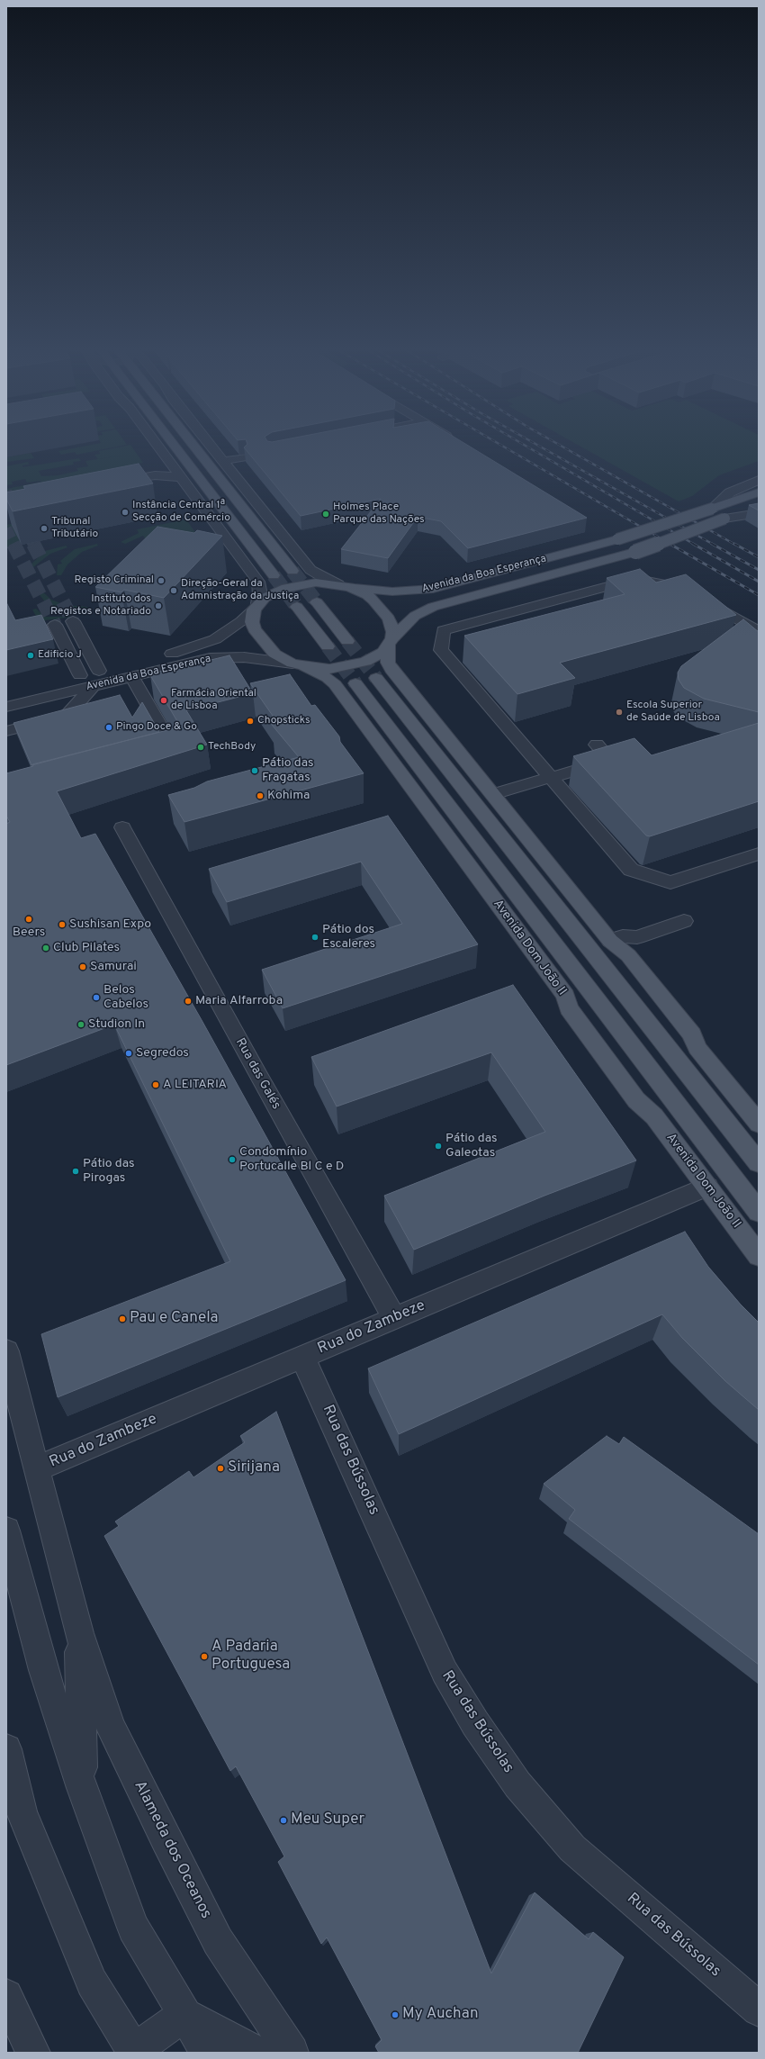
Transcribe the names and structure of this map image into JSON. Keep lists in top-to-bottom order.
{
  "streets": {
    "main road": ["Avenida da Boa Esperança", "Avenida Dom João II"],
    "street": [
      "Rua das Galés",
      "Rua do Zambeze",
      "Rua das Bússolas",
      "Alameda dos Oceanos"
    ]
  },
  "crossings": [
    ["Avenida da Boa Esperança", "Avenida Dom João II"],
    ["Avenida Dom João II", "Rua do Zambeze"],
    ["Rua das Galés", "Rua do Zambeze"],
    ["Rua do Zambeze", "Rua das Bússolas"],
    ["Rua do Zambeze", "Alameda dos Oceanos"]
  ],
  "places": [
    "Instância Central 1ª Secção de Comércio",
    "Holmes Place Parque das Nações",
    "Tribunal Tributário",
    "Registo Criminal",
    "Direção-Geral da Admnistração da Justiça",
    "Instituto dos Registos e Notariado",
    "Edificio J",
    "Farmácia Oriental de Lisboa",
    "Escola Superior de Saúde de Lisboa",
    "Chopsticks",
    "Pingo Doce & Go",
    "TechBody",
    "Pátio das Fragatas",
    "Kohima",
    "Beers",
    "Sushisan Expo",
    "Pátio dos Escaleres",
    "Club Pilates",
    "Samurai",
    "Belos Cabelos",
    "Maria Alfarroba",
    "Studion In",
    "Segredos",
    "A LEITARIA",
    "Pátio das Galeotas",
    "Condomínio Portucalle Bl C e D",
    "Pátio das Pirogas",
    "Pau e Canela",
    "Sirijana",
    "A Padaria Portuguesa",
    "Meu Super",
    "My Auchan"
  ]
}
